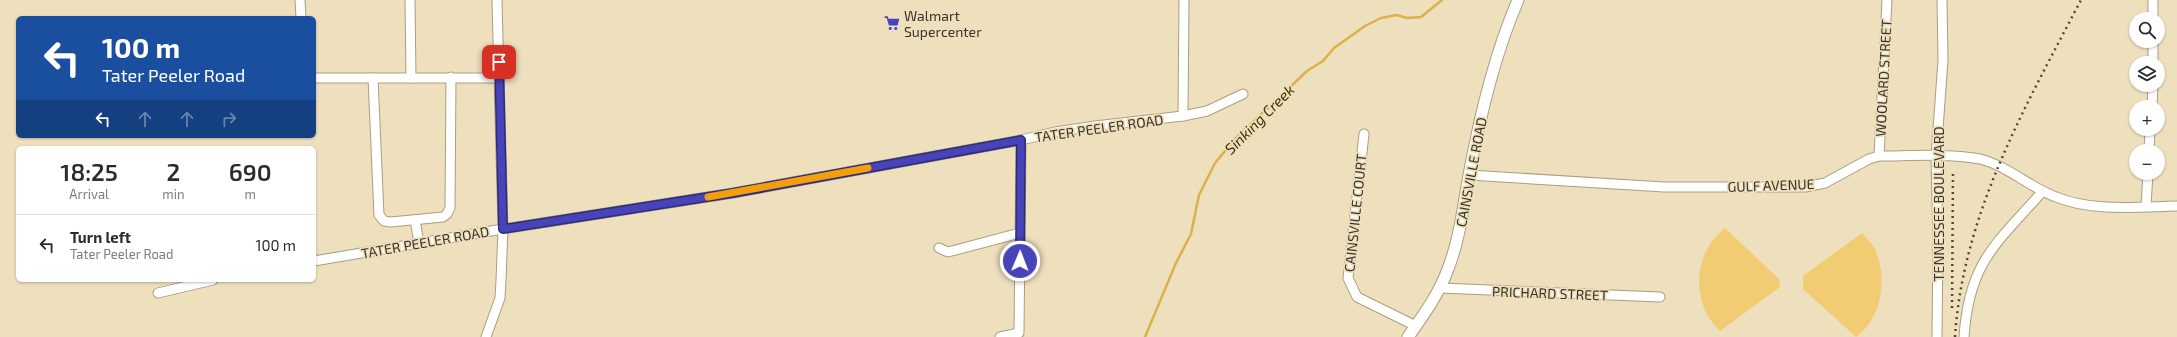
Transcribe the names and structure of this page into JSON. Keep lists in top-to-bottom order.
{
  "streets": {
    "main road": ["CAINSVILLE ROAD"],
    "street": [
      "WOOLARD STREET",
      "TATER PEELER ROAD",
      "GULF AVENUE",
      "TENNESSEE BOULEVARD",
      "CAINSVILLE COURT",
      "PRICHARD STREET"
    ]
  },
  "crossings": [
    ["WOOLARD STREET", "GULF AVENUE"],
    ["CAINSVILLE ROAD", "GULF AVENUE"],
    ["CAINSVILLE ROAD", "CAINSVILLE COURT"],
    ["CAINSVILLE ROAD", "PRICHARD STREET"],
    ["GULF AVENUE", "TENNESSEE BOULEVARD"]
  ],
  "water": ["Sinking Creek"],
  "places": {
    "supermarket": ["Walmart Supercenter"]
  },
  "page": {
    "map_buttons": ["+", "−"],
    "turn": ["100 m", "Tater Peeler Road"],
    "eta": [
      "18:25",
      "Arrival",
      "2",
      "min",
      "690",
      "m"
    ],
    "list": [
      {
        "name": "Turn left",
        "note": "Tater Peeler Road",
        "value": "100 m"
      }
    ]
  }
}
